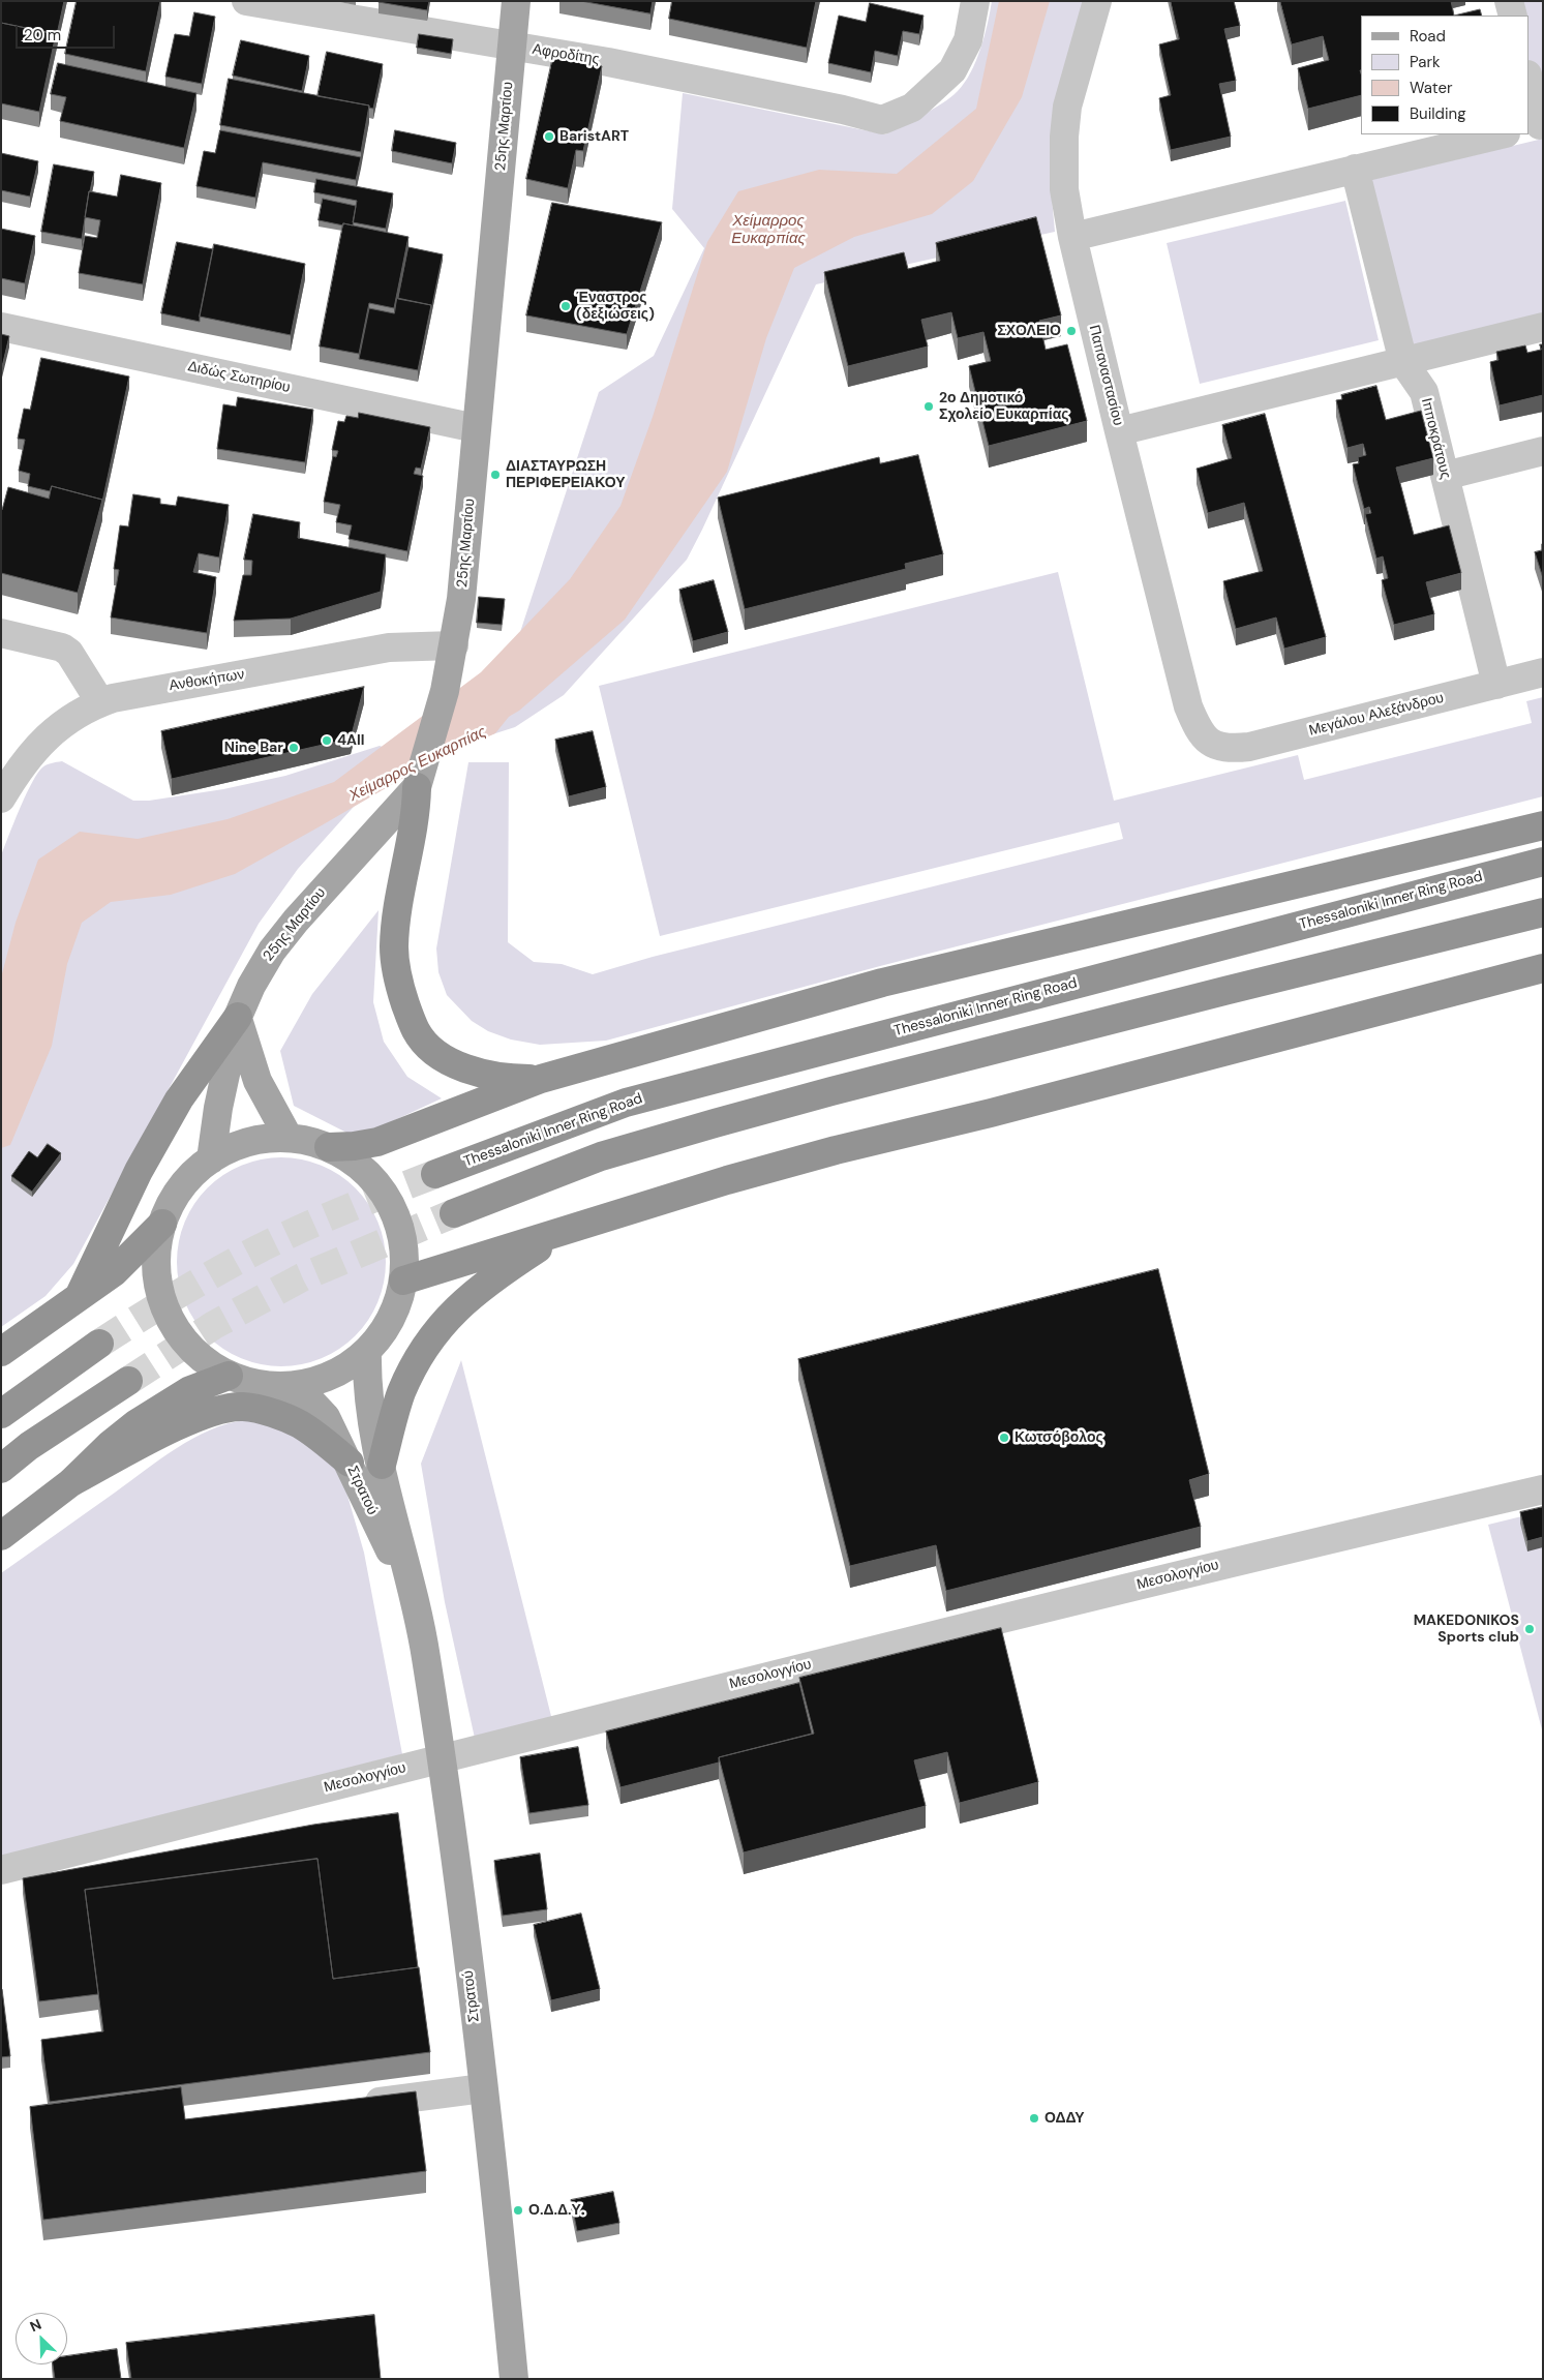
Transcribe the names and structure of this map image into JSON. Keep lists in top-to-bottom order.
{
  "streets": {
    "highway": ["Thessaloniki Inner Ring Road"],
    "main road": ["25ης Μαρτίου", "Στρατού"],
    "street": [
      "Αφροδίτης",
      "Παπαναστασίου",
      "Διδώς Σωτηρίου",
      "Ιπποκράτους",
      "Ανθοκήπων",
      "Μεγάλου Αλεξάνδρου",
      "Μεσολογγίου"
    ]
  },
  "crossings": [
    ["Αφροδίτης", "25ης Μαρτίου"],
    ["25ης Μαρτίου", "Διδώς Σωτηρίου"],
    ["25ης Μαρτίου", "Ανθοκήπων"],
    ["Παπαναστασίου", "Μεγάλου Αλεξάνδρου"],
    ["Ιπποκράτους", "Μεγάλου Αλεξάνδρου"],
    ["Στρατού", "Μεσολογγίου"]
  ],
  "water": ["Χείμαρρος Ευκαρπίας"],
  "places": [
    "BaristART",
    "Έναστρος (δεξιώσεις)",
    "ΣΧΟΛΕΙΟ",
    "2ο Δημοτικό Σχολείο Ευκαρπίας",
    "ΔΙΑΣΤΑΥΡΩΣΗ ΠΕΡΙΦΕΡΕΙΑΚΟΥ",
    "4All",
    "Nine Bar",
    "Κωτσόβολος",
    "MAKEDONIKOS Sports club",
    "ΟΔΔΥ",
    "Ο.Δ.Δ.Υ."
  ],
  "legend": [
    "Road",
    "Park",
    "Water",
    "Building"
  ],
  "scale_bar": "20 m",
  "north": "top left"
}
